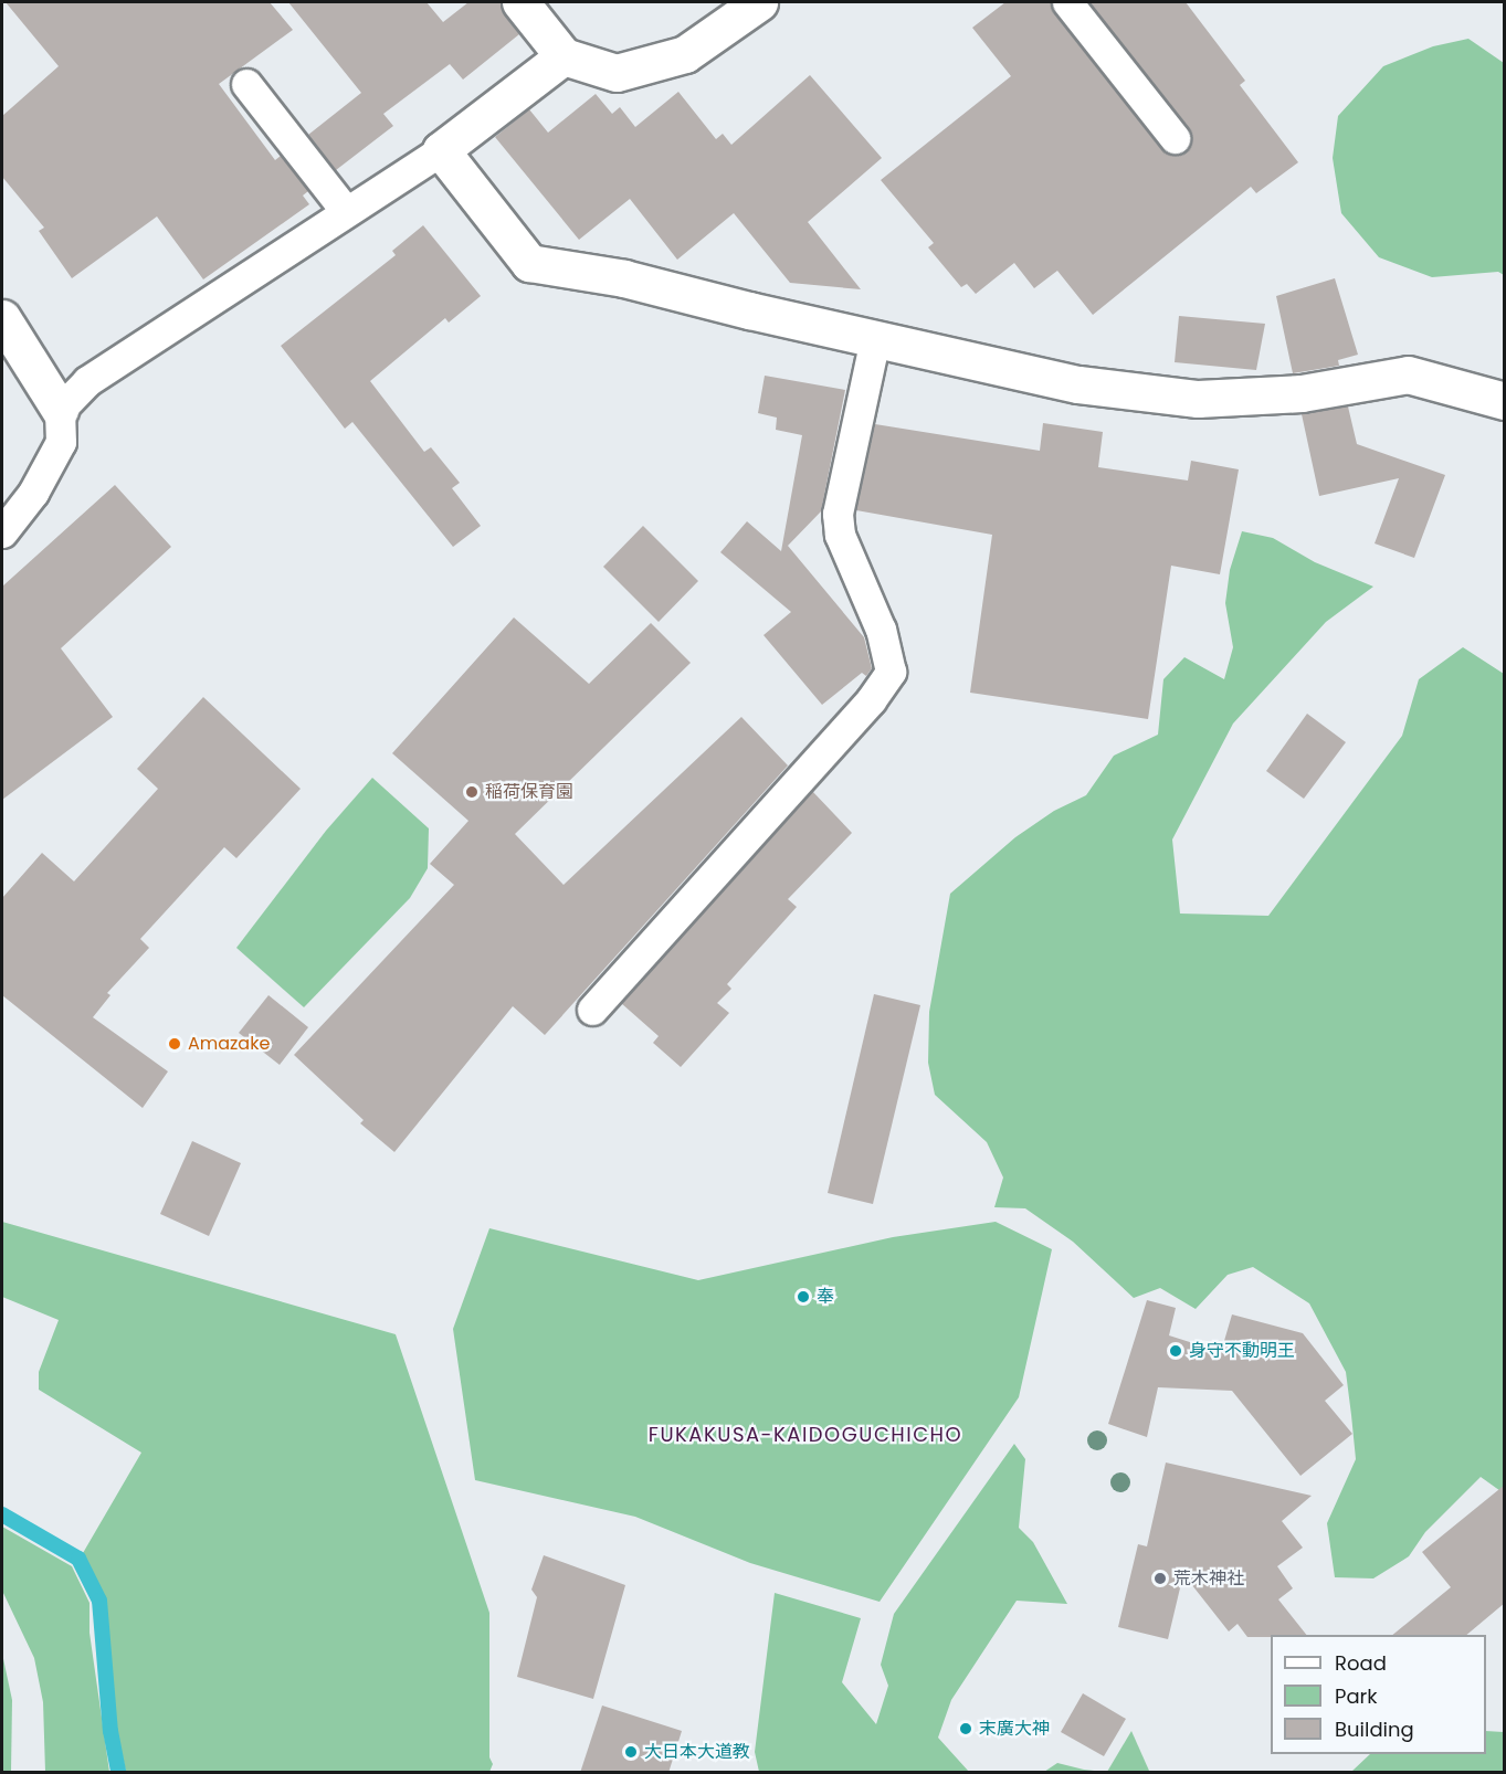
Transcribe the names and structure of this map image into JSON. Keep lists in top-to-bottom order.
{
  "districts": ["FUKAKUSA-KAIDOGUCHICHO"],
  "places": [
    "稲荷保育園",
    "Amazake",
    "奉",
    "身守不動明王",
    "荒木神社",
    "末廣大神",
    "大日本大道教"
  ],
  "legend": ["Road", "Park", "Building"]
}
